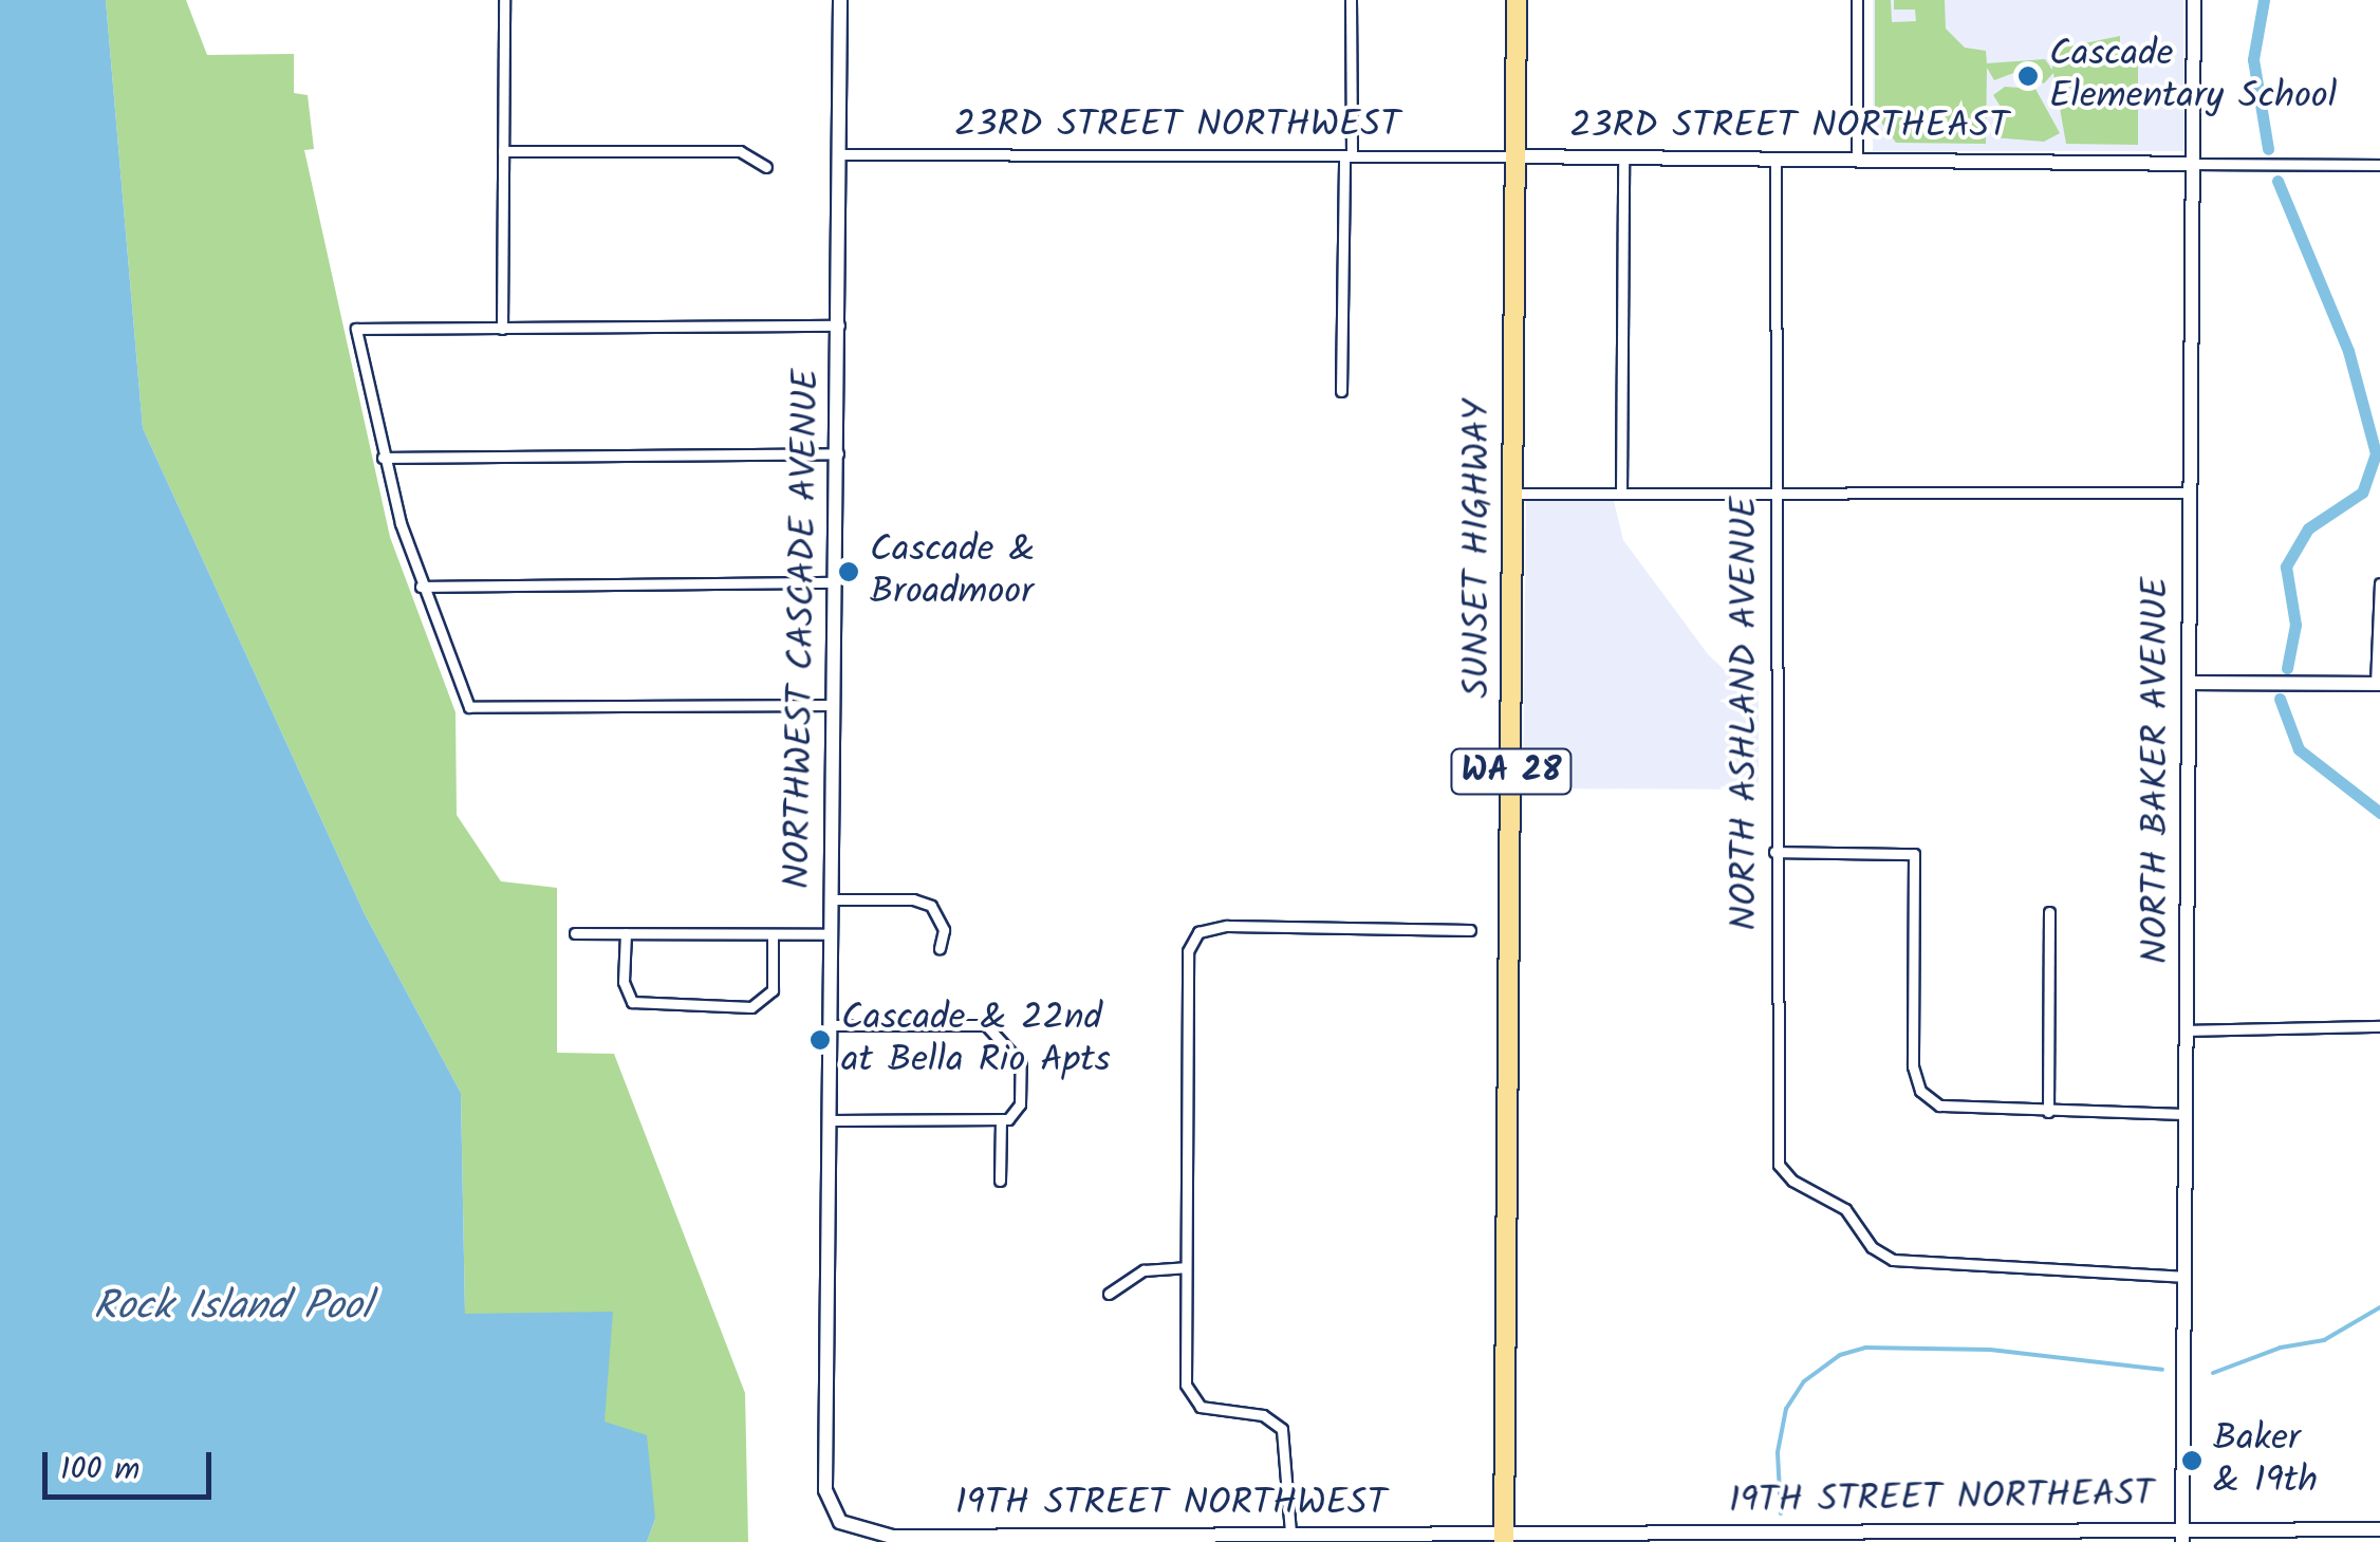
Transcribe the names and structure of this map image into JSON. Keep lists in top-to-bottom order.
{
  "streets": {
    "highway": ["SUNSET HIGHWAY", "WA 28"],
    "street": [
      "23RD STREET NORTHWEST",
      "23RD STREET NORTHEAST",
      "NORTHWEST CASCADE AVENUE",
      "NORTH ASHLAND AVENUE",
      "NORTH BAKER AVENUE",
      "19TH STREET NORTHEAST",
      "19TH STREET NORTHWEST"
    ]
  },
  "crossings": [
    ["23RD STREET NORTHWEST", "23RD STREET NORTHEAST"],
    ["23RD STREET NORTHWEST", "SUNSET HIGHWAY"],
    ["23RD STREET NORTHWEST", "NORTHWEST CASCADE AVENUE"],
    ["23RD STREET NORTHEAST", "SUNSET HIGHWAY"],
    ["23RD STREET NORTHEAST", "NORTH ASHLAND AVENUE"],
    ["23RD STREET NORTHEAST", "NORTH BAKER AVENUE"],
    ["SUNSET HIGHWAY", "19TH STREET NORTHEAST"],
    ["SUNSET HIGHWAY", "19TH STREET NORTHWEST"],
    ["NORTHWEST CASCADE AVENUE", "19TH STREET NORTHWEST"],
    ["NORTH ASHLAND AVENUE", "NORTH BAKER AVENUE"],
    ["NORTH BAKER AVENUE", "19TH STREET NORTHEAST"],
    ["19TH STREET NORTHEAST", "19TH STREET NORTHWEST"]
  ],
  "water": ["Rock Island Pool"],
  "places": [
    "Cascade Elementary School",
    "Cascade & Broadmoor",
    "Cascade & 22nd at Bella Rio Apts",
    "Baker & 19th"
  ],
  "scale_bar": "100 m"
}
